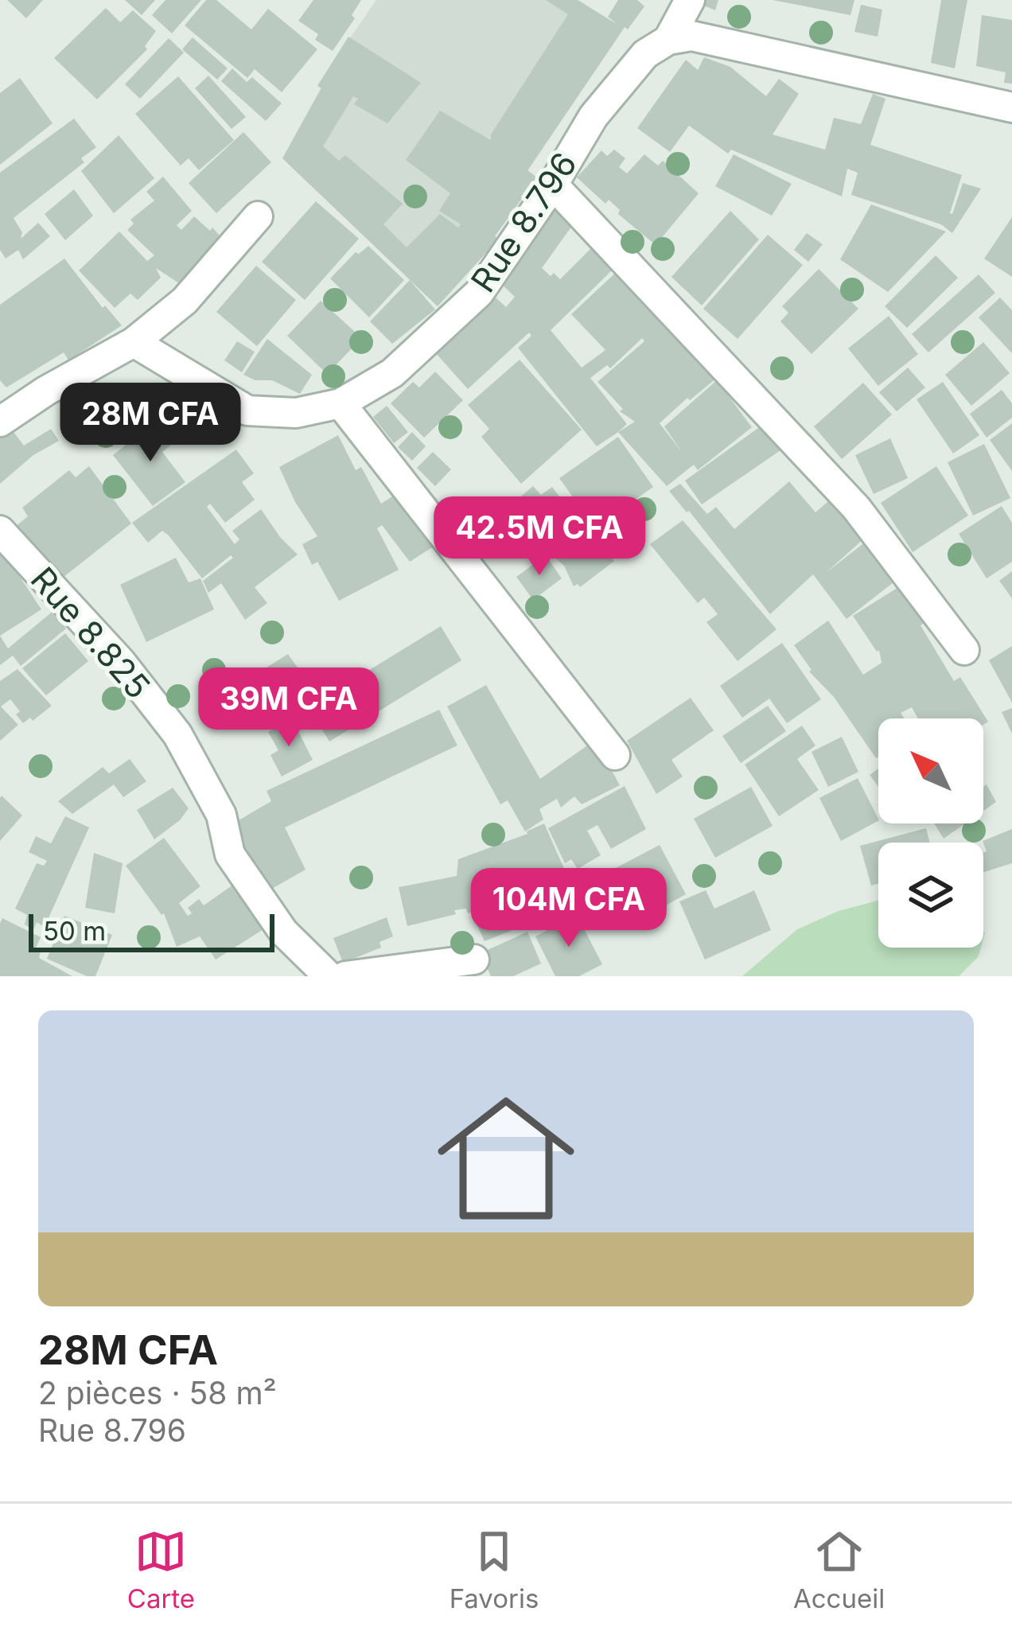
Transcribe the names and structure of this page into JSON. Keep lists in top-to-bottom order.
{
  "streets": {
    "street": ["Rue 8.796", "Rue 8.825"]
  },
  "scale_bar": "50 m",
  "north": "top left",
  "page": {
    "price": [
      "28M CFA",
      "42.5M CFA",
      "39M CFA",
      "104M CFA"
    ],
    "scale": "50 m",
    "list": [
      {
        "name": "28M CFA",
        "note": "2 pièces · 58 m² · Rue 8.796"
      }
    ],
    "tabs": ["Carte", "Favoris", "Accueil"]
  }
}
